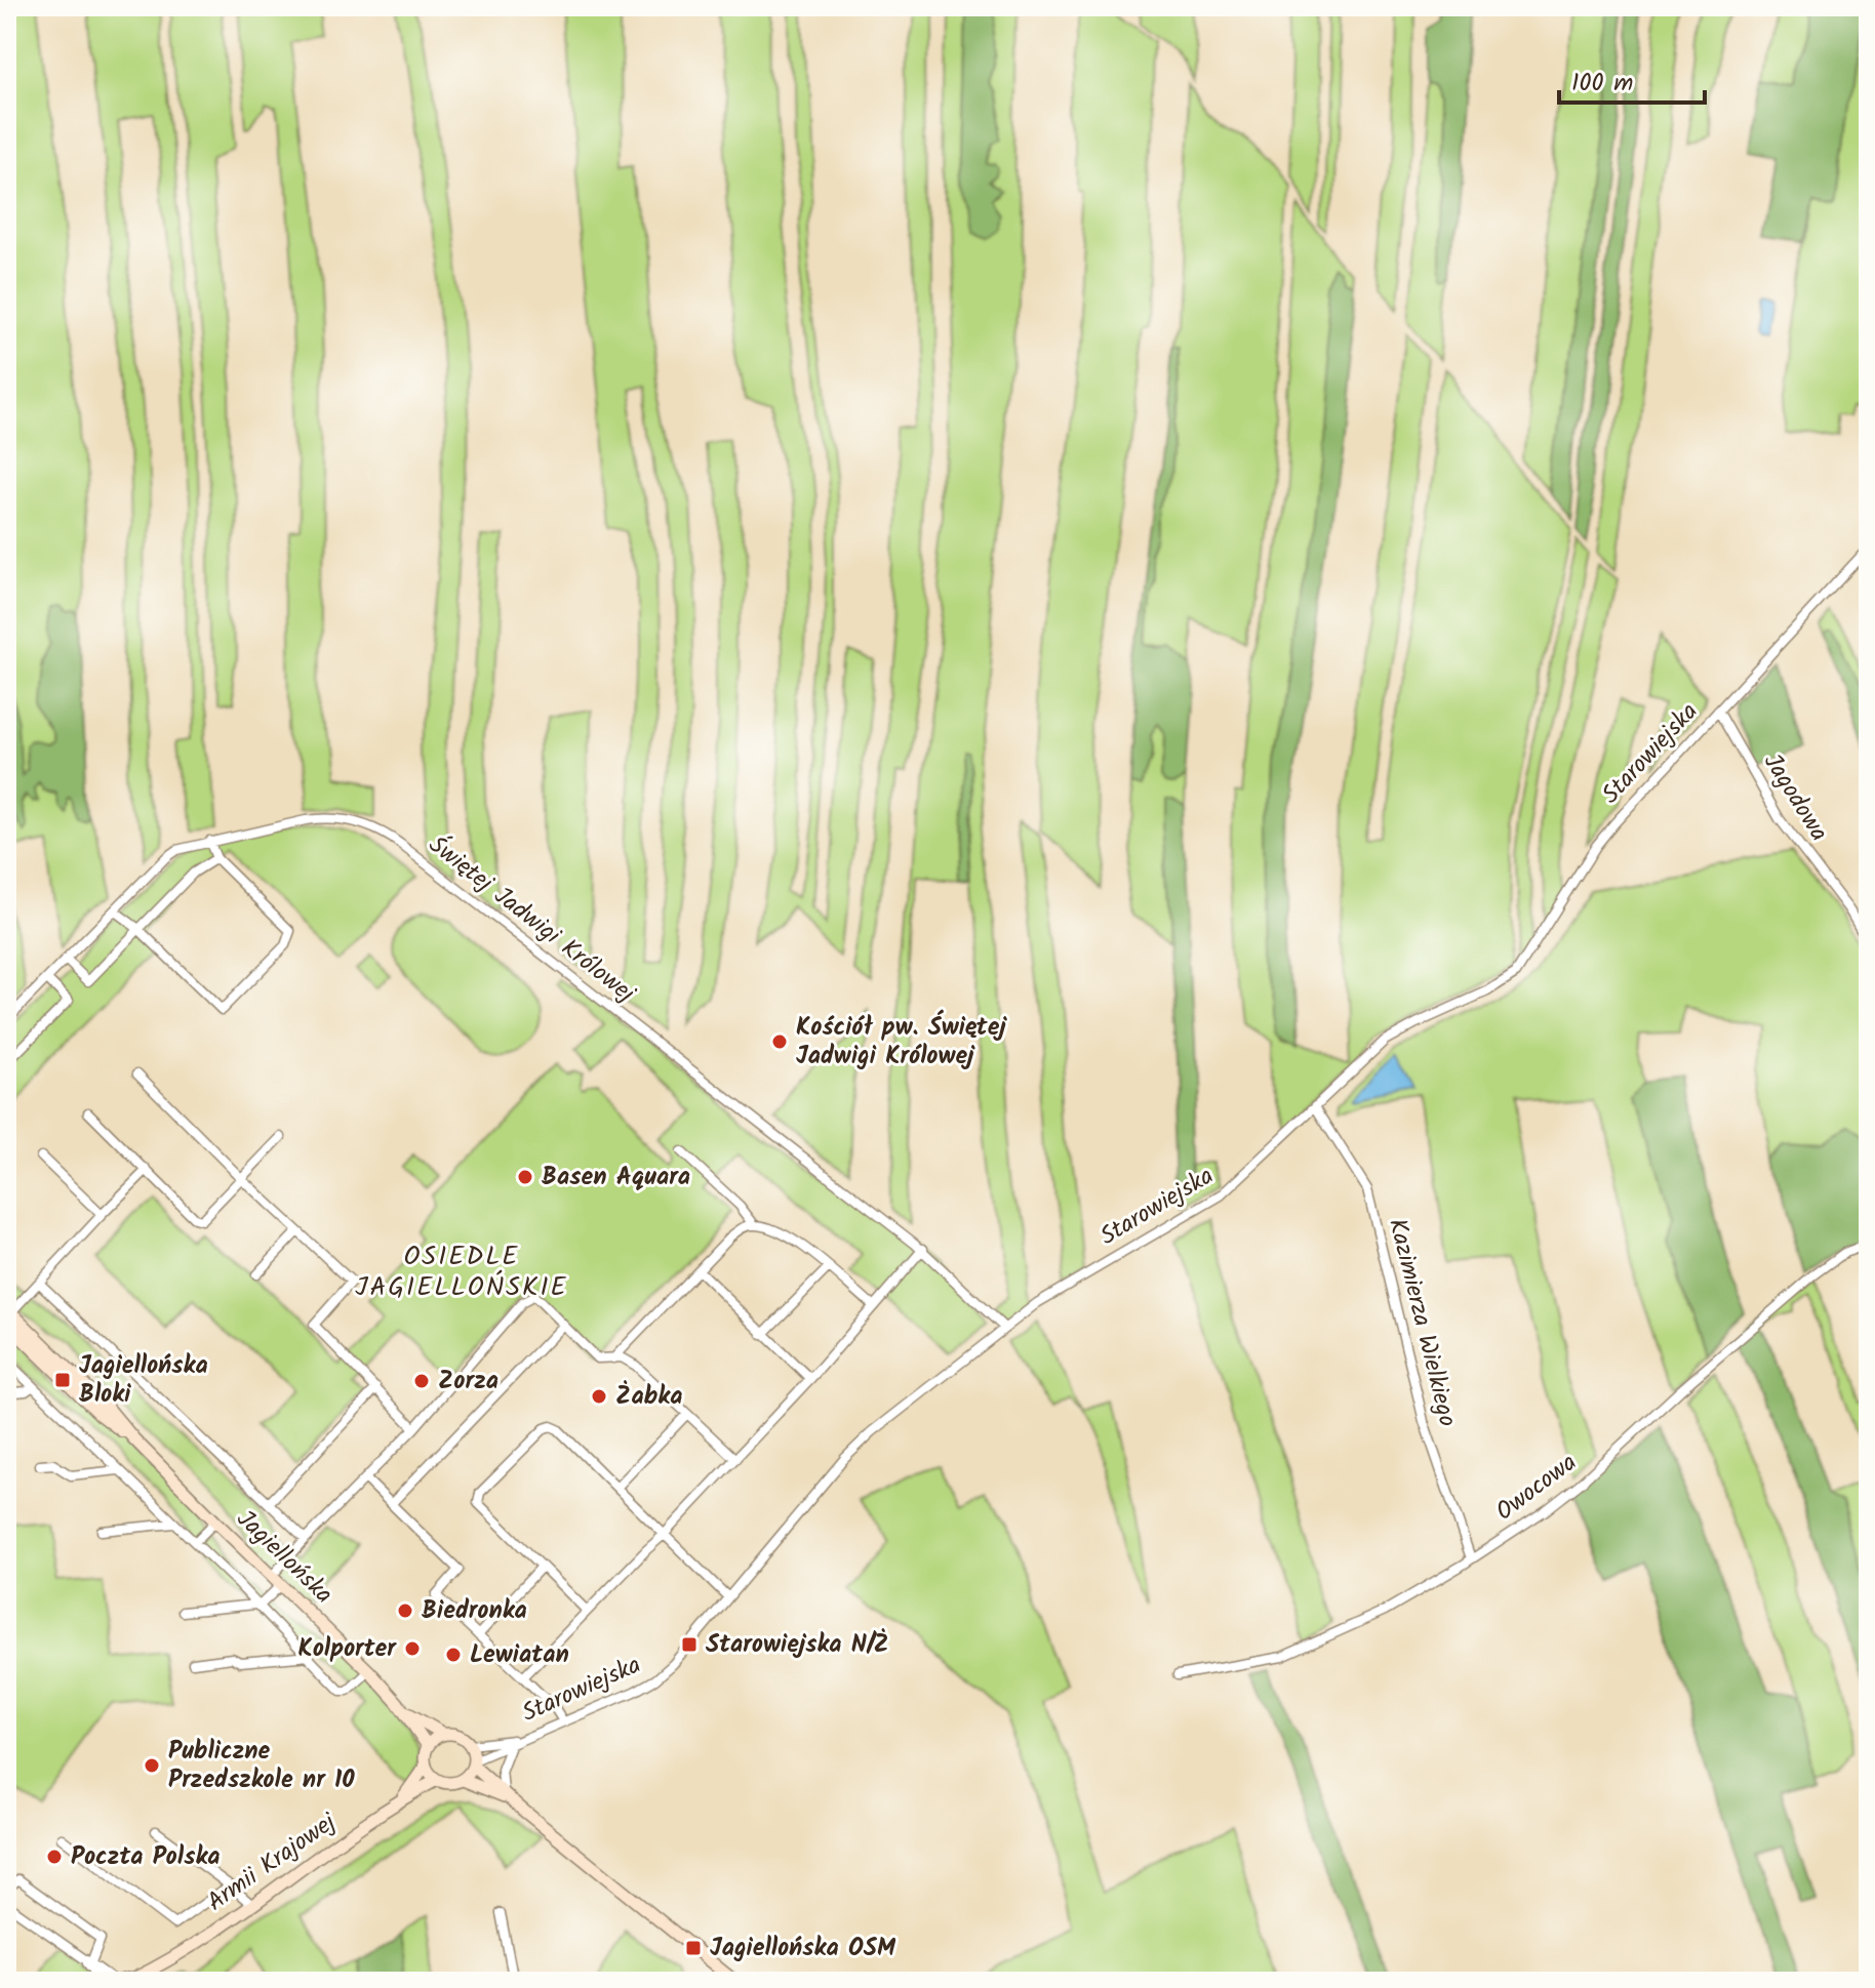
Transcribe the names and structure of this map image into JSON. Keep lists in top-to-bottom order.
{
  "streets": {
    "street": [
      "Starowiejska",
      "Jagodowa",
      "Świętej Jadwigi Królowej",
      "Kazimierza Wielkiego",
      "Owocowa",
      "Jagiellońska",
      "Armii Krajowej"
    ]
  },
  "crossings": [
    ["Starowiejska", "Jagodowa"],
    ["Starowiejska", "Świętej Jadwigi Królowej"],
    ["Starowiejska", "Kazimierza Wielkiego"],
    ["Starowiejska", "Jagiellońska"],
    ["Starowiejska", "Armii Krajowej"],
    ["Kazimierza Wielkiego", "Owocowa"],
    ["Jagiellońska", "Armii Krajowej"]
  ],
  "districts": ["OSIEDLE JAGIELLOŃSKIE"],
  "places": {
    "other": [
      "Kościół pw. Świętej Jadwigi Królowej",
      "Basen Aquara",
      "Zorza",
      "Żabka",
      "Biedronka",
      "Kolporter",
      "Lewiatan",
      "Publiczne Przedszkole nr 10",
      "Poczta Polska"
    ],
    "transit": ["Jagiellońska Bloki", "Starowiejska N/Ż", "Jagiellońska OSM"]
  },
  "scale_bar": "100 m"
}
